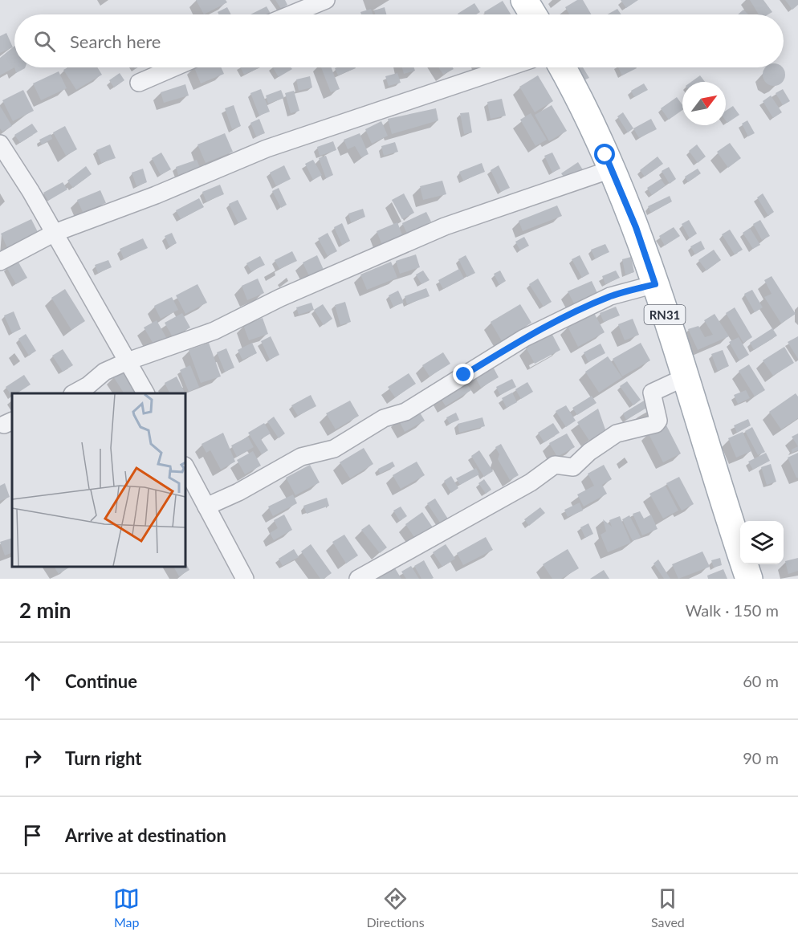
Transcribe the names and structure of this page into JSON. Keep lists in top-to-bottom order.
{
  "streets": {
    "main road": ["RN31"]
  },
  "north": "top right",
  "page": {
    "search": "Search here",
    "heading": ["2 min", "Walk · 150 m"],
    "list": [
      ["Continue", "60 m"],
      ["Turn right", "90 m"],
      "Arrive at destination"
    ],
    "nav": ["Map", "Directions", "Saved"]
  }
}
